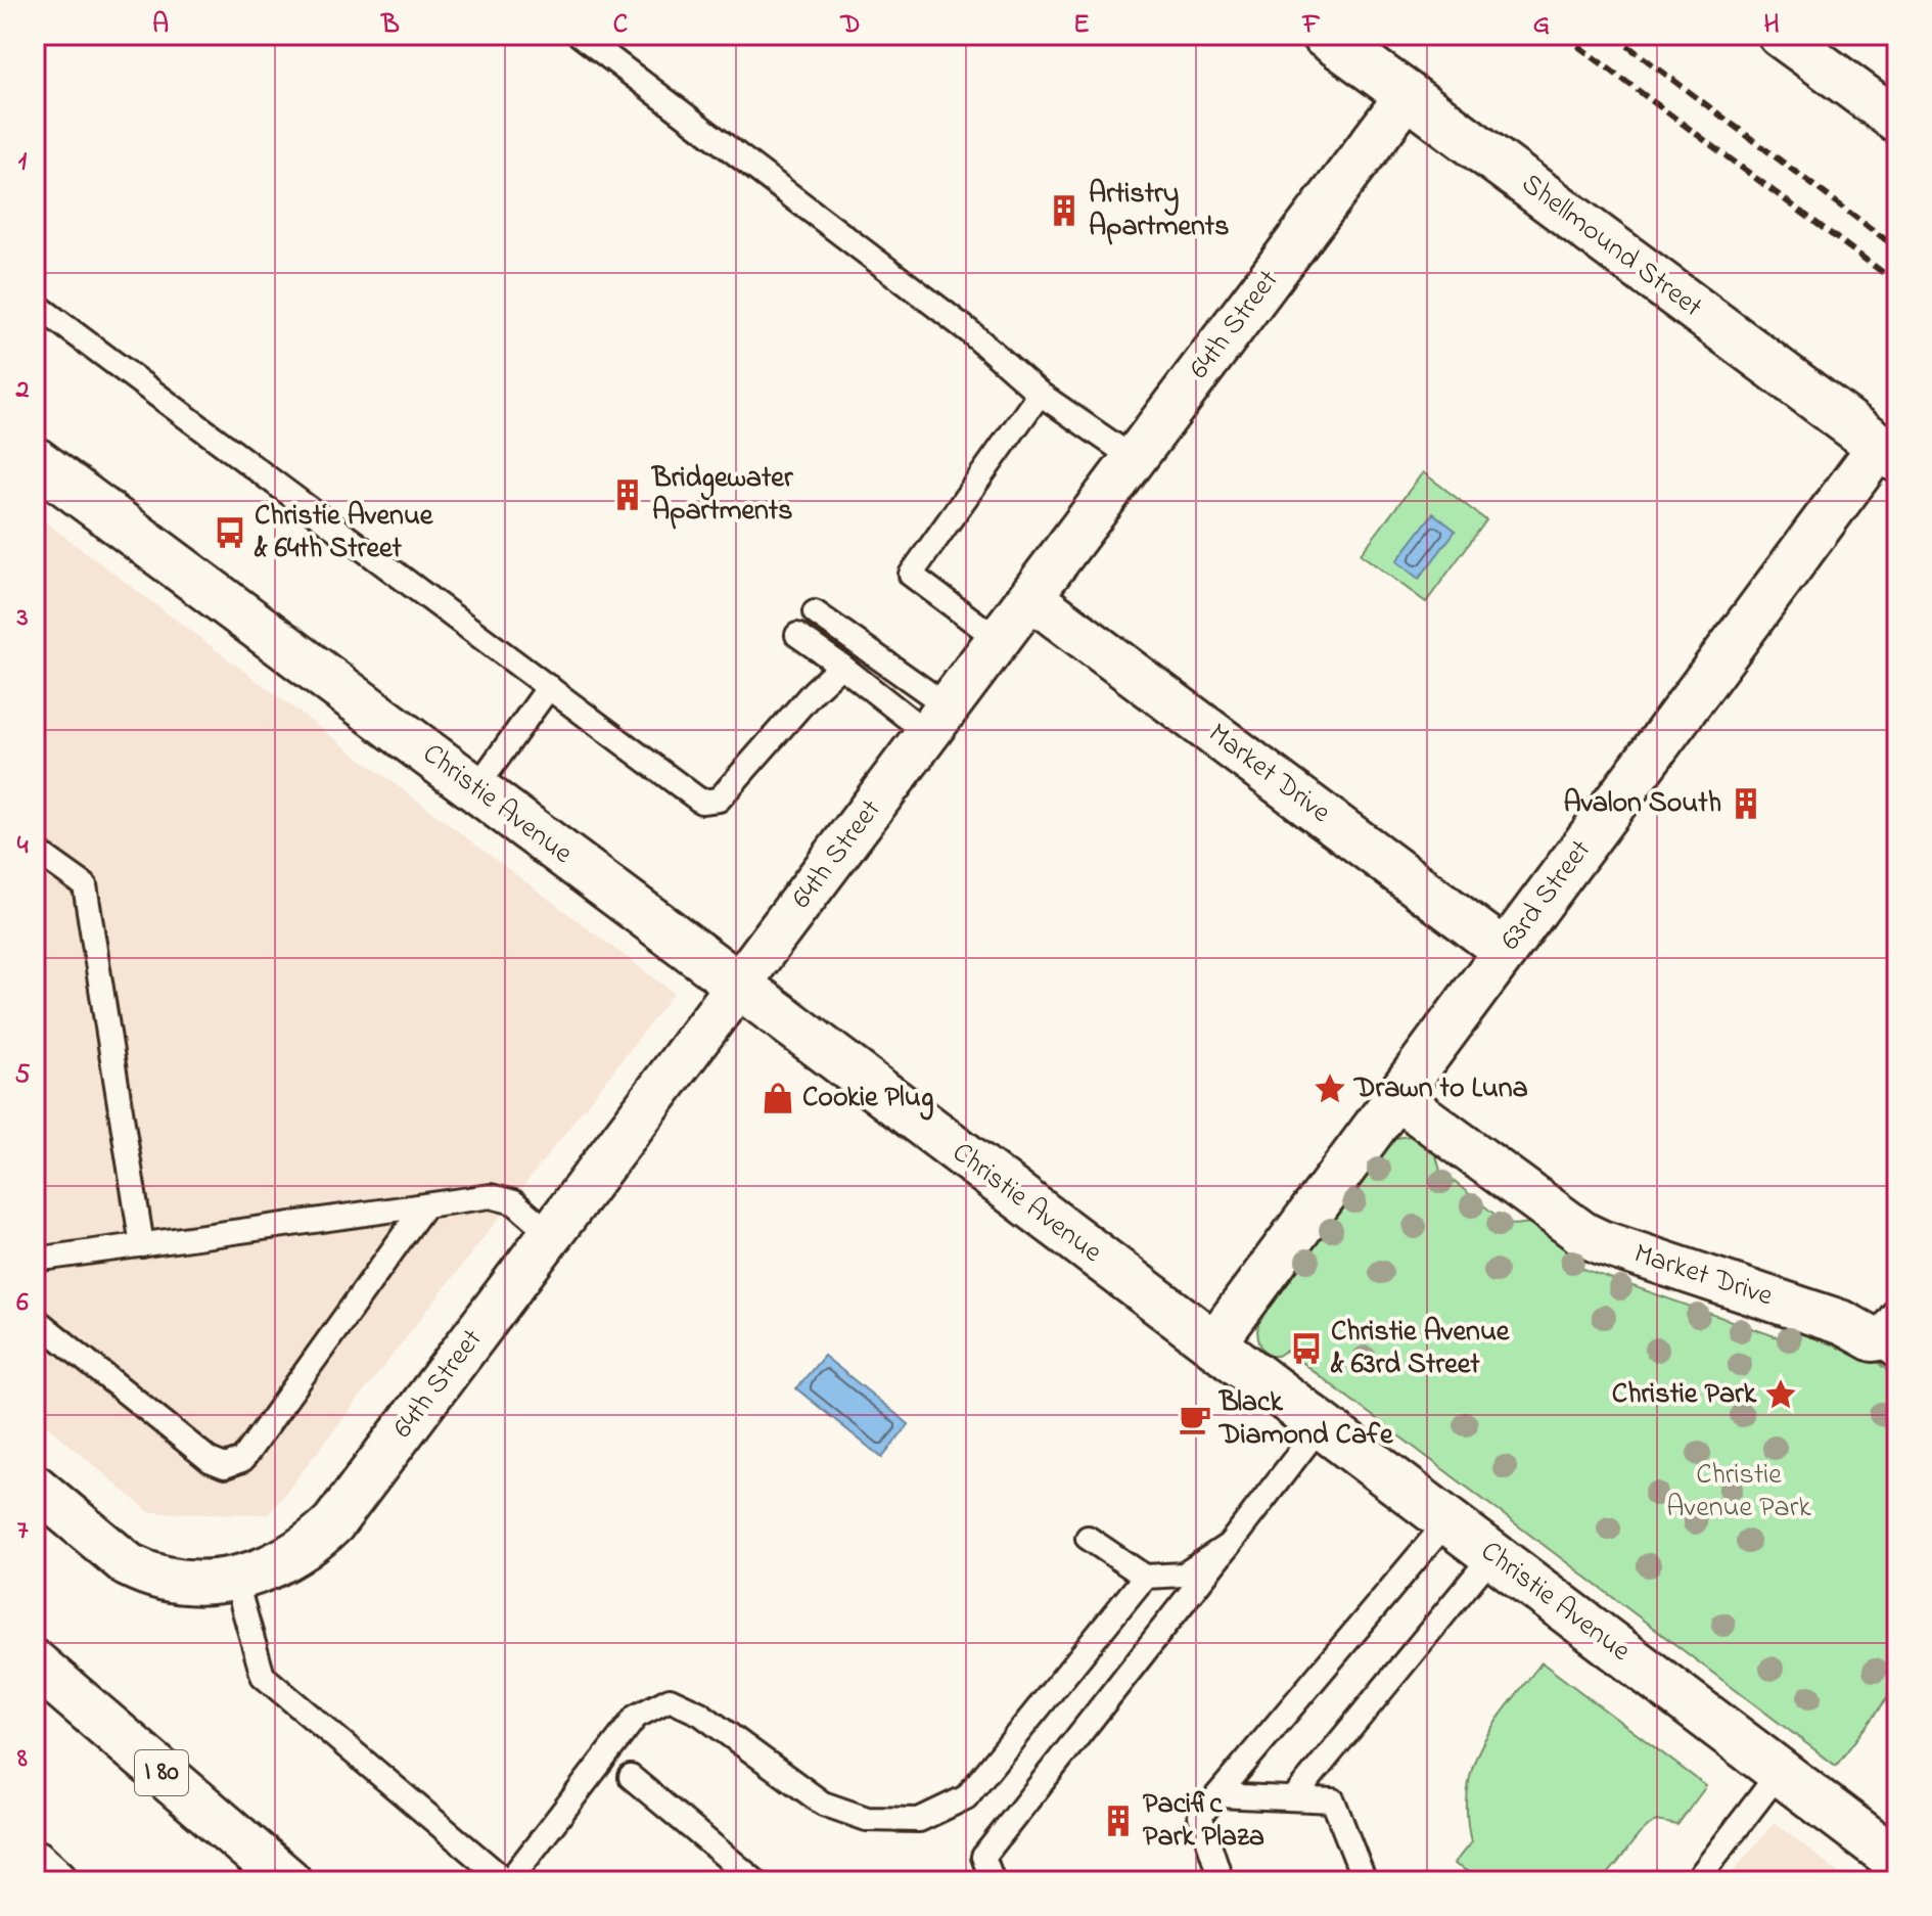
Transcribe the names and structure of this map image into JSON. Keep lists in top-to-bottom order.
{
  "streets": {
    "main road": ["Shellmound Street", "Christie Avenue", "I 80"],
    "street": ["64th Street", "Market Drive", "63rd Street"]
  },
  "crossings": [
    ["Shellmound Street", "64th Street"],
    ["Shellmound Street", "63rd Street"],
    ["64th Street", "Market Drive"],
    ["64th Street", "Christie Avenue"],
    ["Market Drive", "63rd Street"],
    ["Christie Avenue", "63rd Street"]
  ],
  "parks": ["Christie Avenue Park"],
  "places": {
    "building": [
      "Artistry Apartments",
      "Bridgewater Apartments",
      "Avalon South",
      "Pacific Park Plaza"
    ],
    "bus stop": ["Christie Avenue & 64th Street", "Christie Avenue & 63rd Street"],
    "place": ["Drawn to Luna", "Christie Park"],
    "shop": ["Cookie Plug"],
    "cafe": ["Black Diamond Cafe"]
  },
  "grid": {
    "columns": [
      "A",
      "B",
      "C",
      "D",
      "E",
      "F",
      "G",
      "H"
    ],
    "rows": [
      "1",
      "2",
      "3",
      "4",
      "5",
      "6",
      "7",
      "8"
    ]
  }
}
